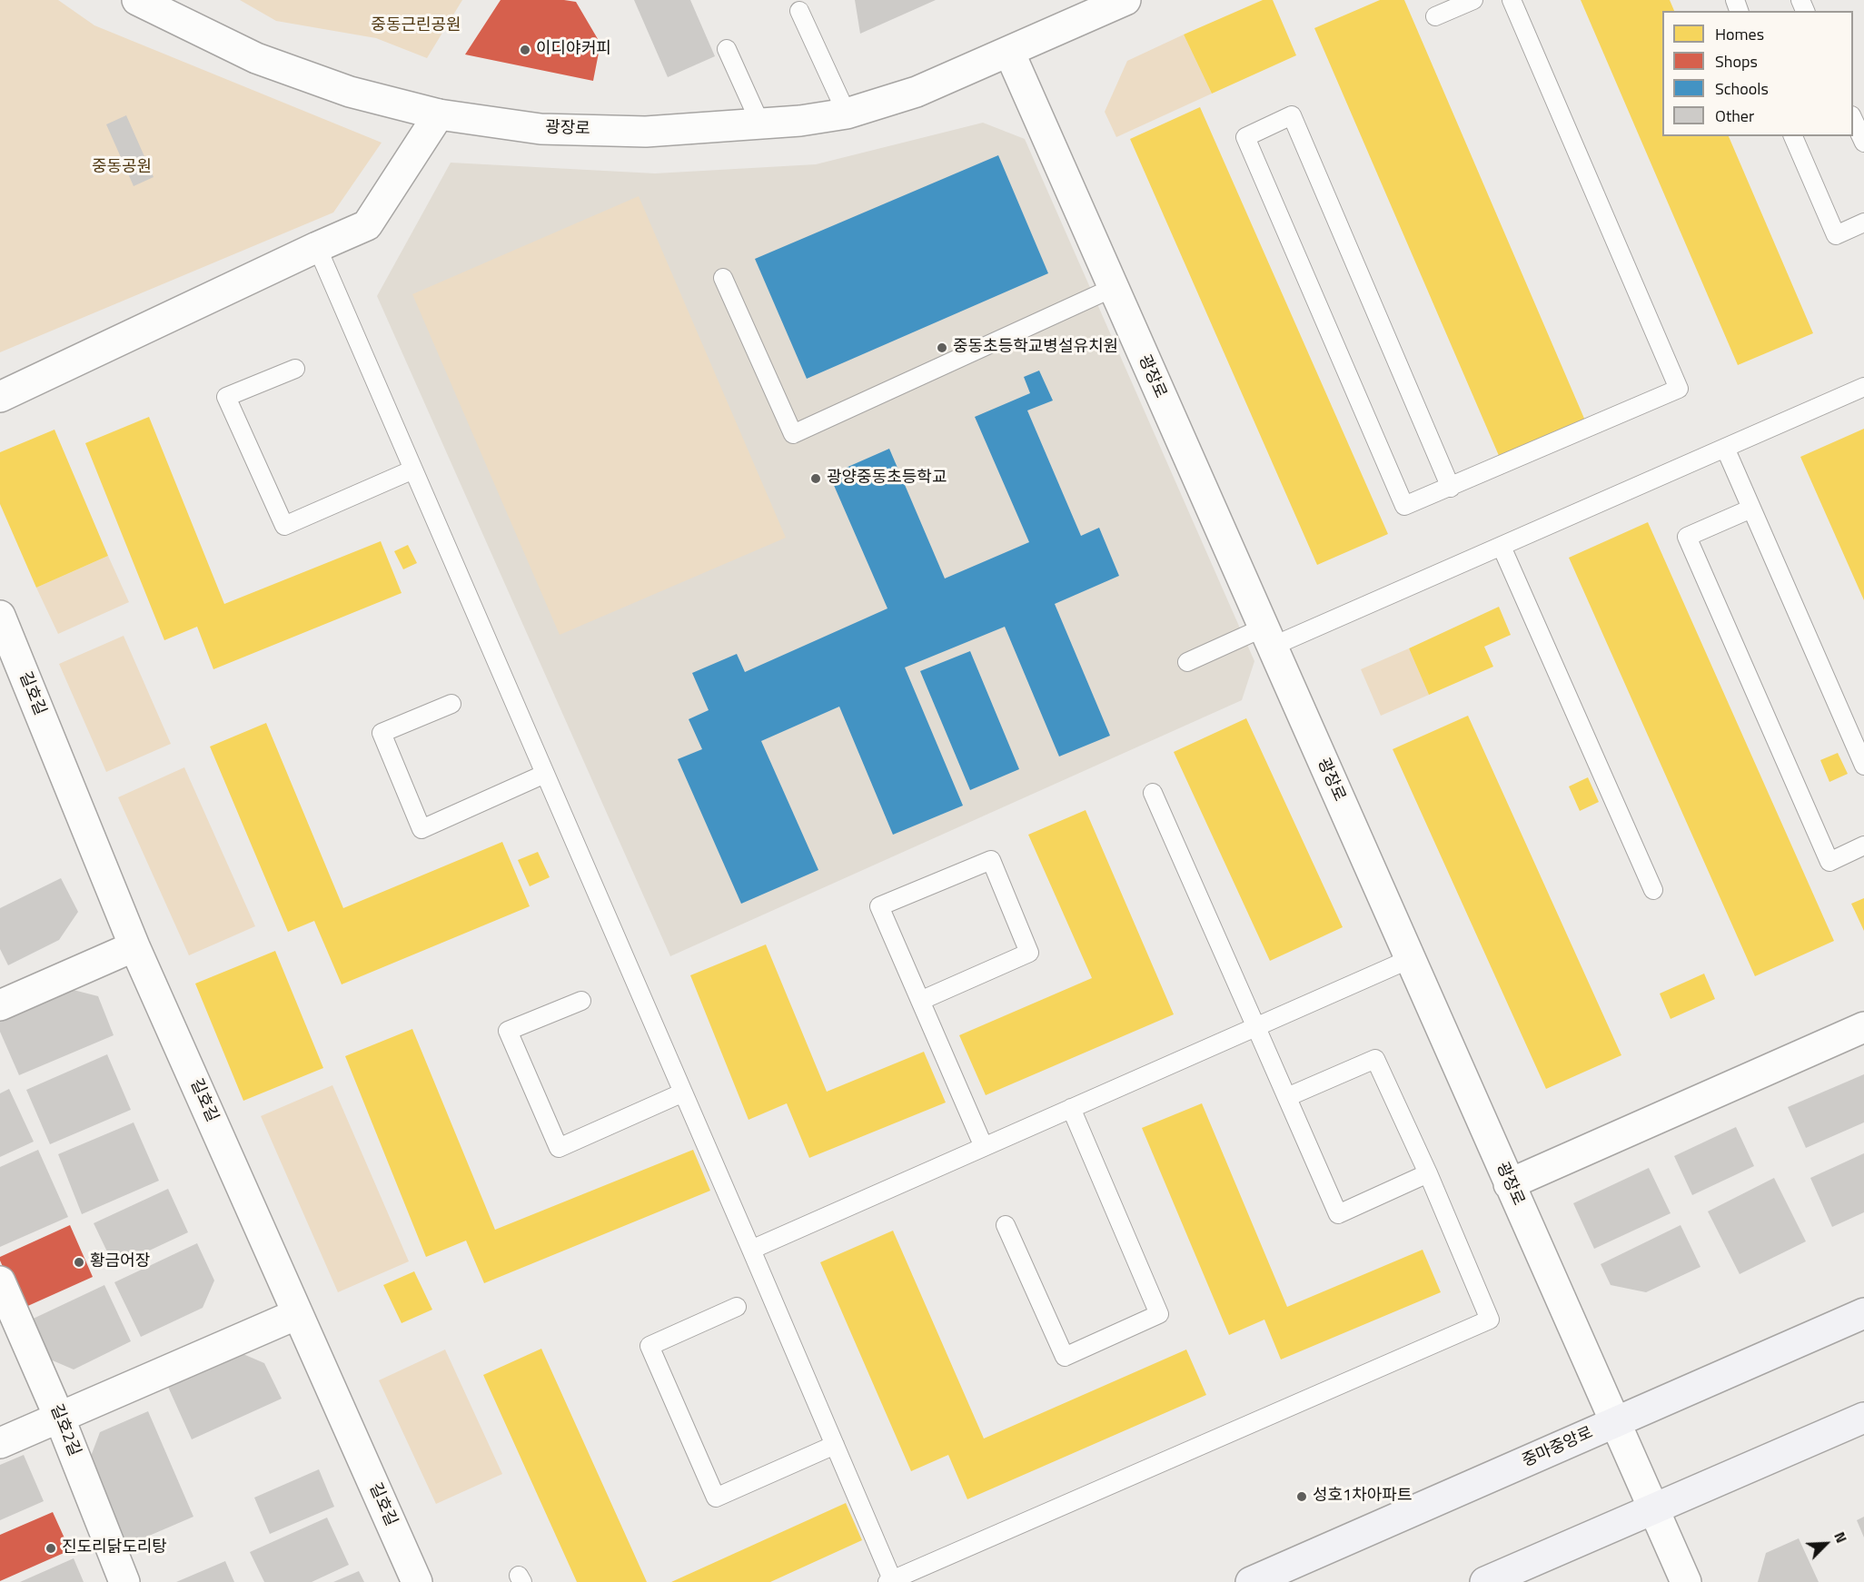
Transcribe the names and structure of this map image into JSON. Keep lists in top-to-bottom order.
{
  "streets": {
    "main road": ["중마중앙로"],
    "street": ["광장로", "길호길", "길호2길"]
  },
  "crossings": [
    ["광장로", "중마중앙로"]
  ],
  "parks": ["중동근린공원", "중동공원"],
  "places": [
    "이디야커피",
    "중동초등학교병설유치원",
    "광양중동초등학교",
    "황금어장",
    "성호1차아파트",
    "진도리닭도리탕"
  ],
  "legend": [
    "Homes",
    "Shops",
    "Schools",
    "Other"
  ],
  "north": "top right"
}
